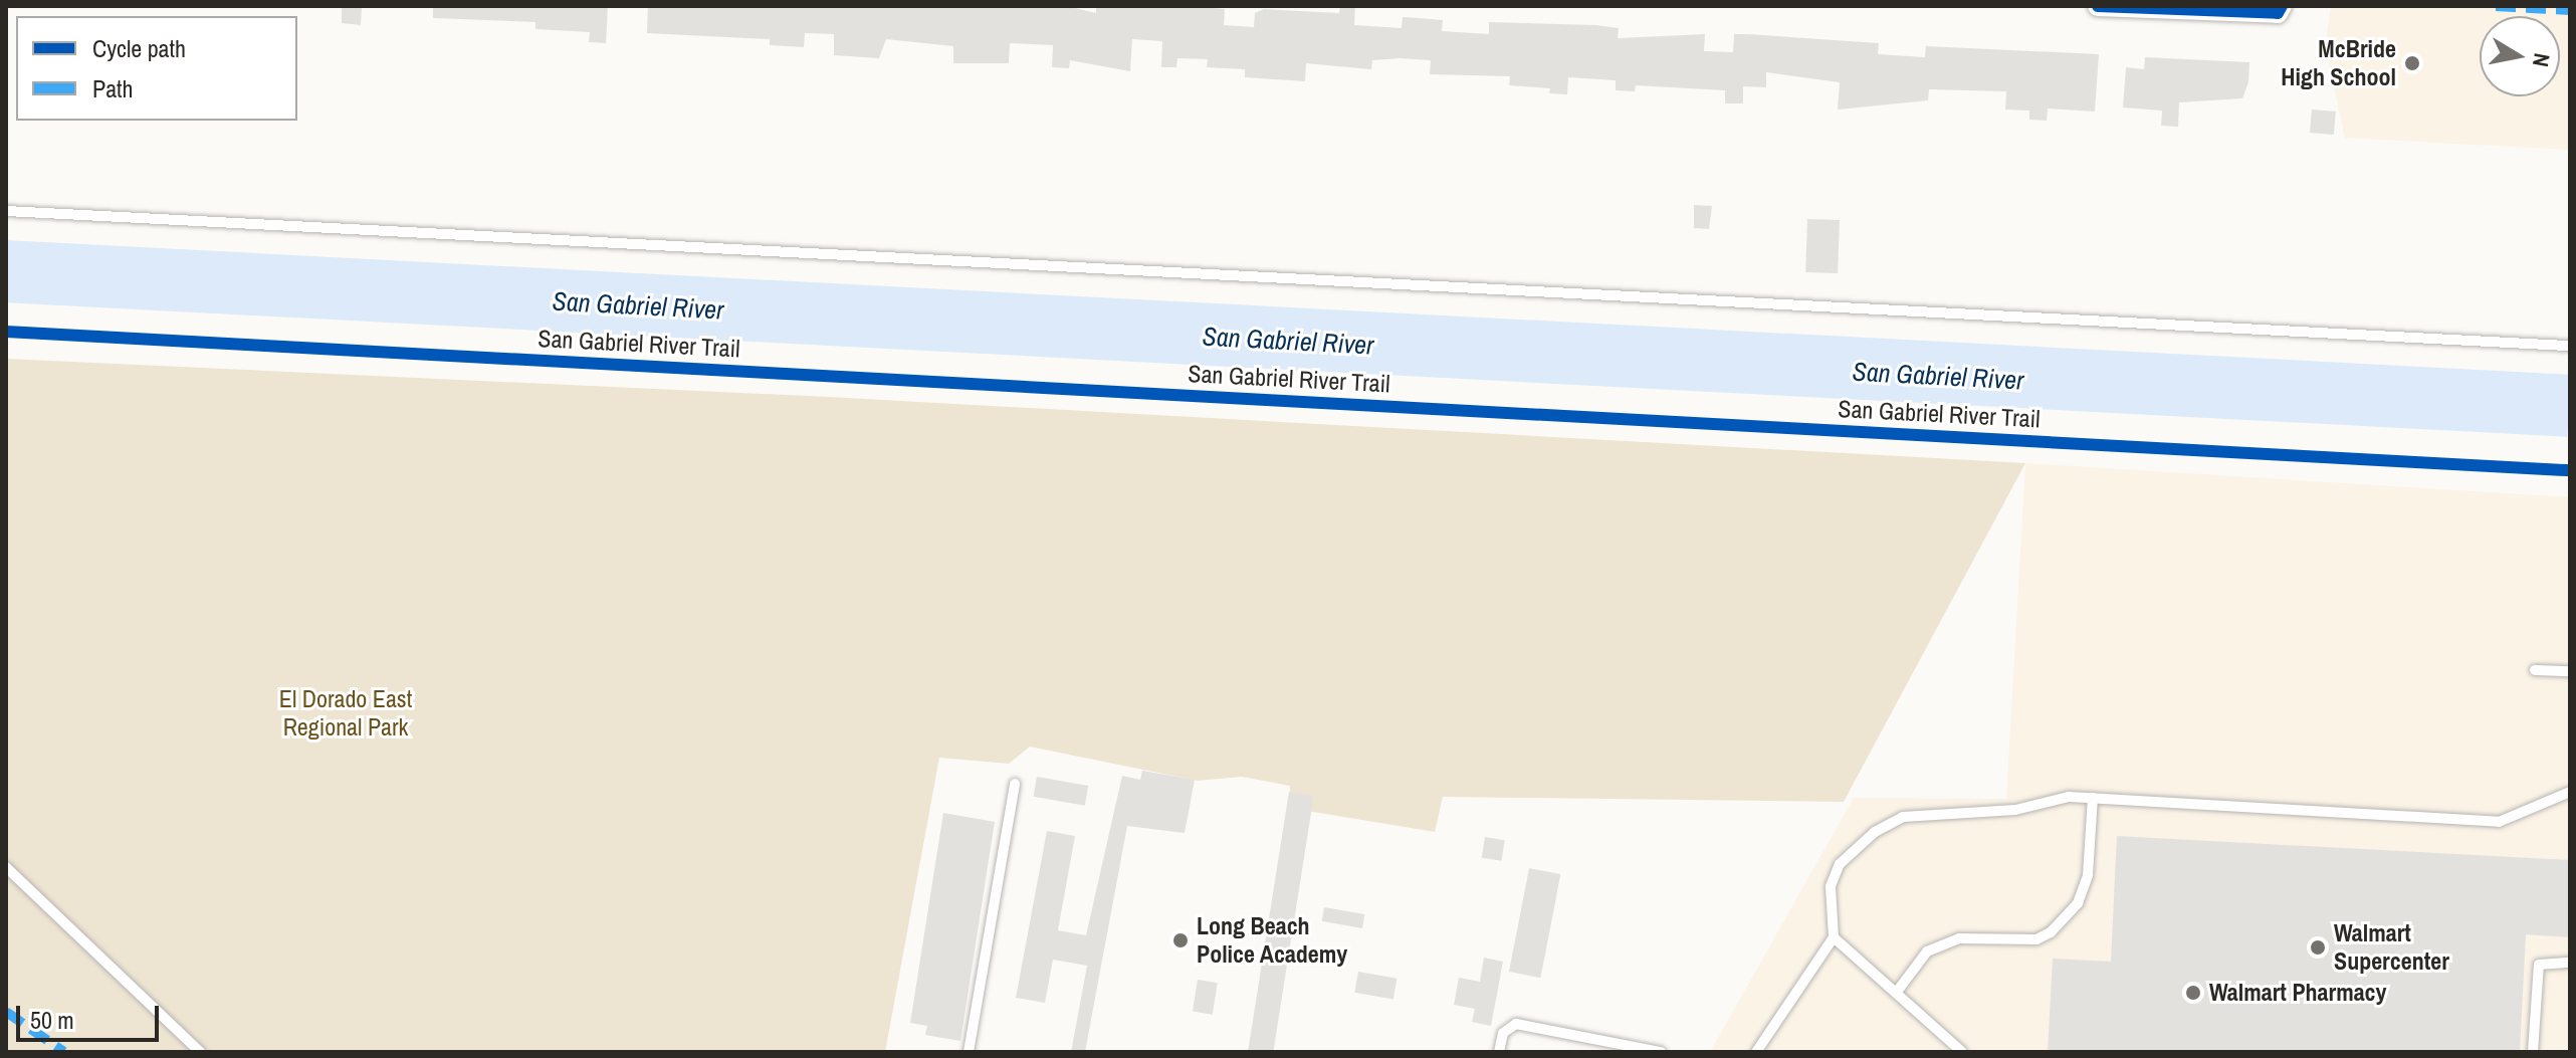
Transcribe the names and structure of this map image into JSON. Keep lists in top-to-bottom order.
{
  "streets": {
    "cycle path": ["San Gabriel River Trail"]
  },
  "water": ["San Gabriel River"],
  "parks": ["El Dorado East Regional Park"],
  "places": [
    "McBride High School",
    "Long Beach Police Academy",
    "Walmart Supercenter",
    "Walmart Pharmacy"
  ],
  "legend": ["Cycle path", "Path"],
  "scale_bar": "50 m",
  "north": "right"
}
